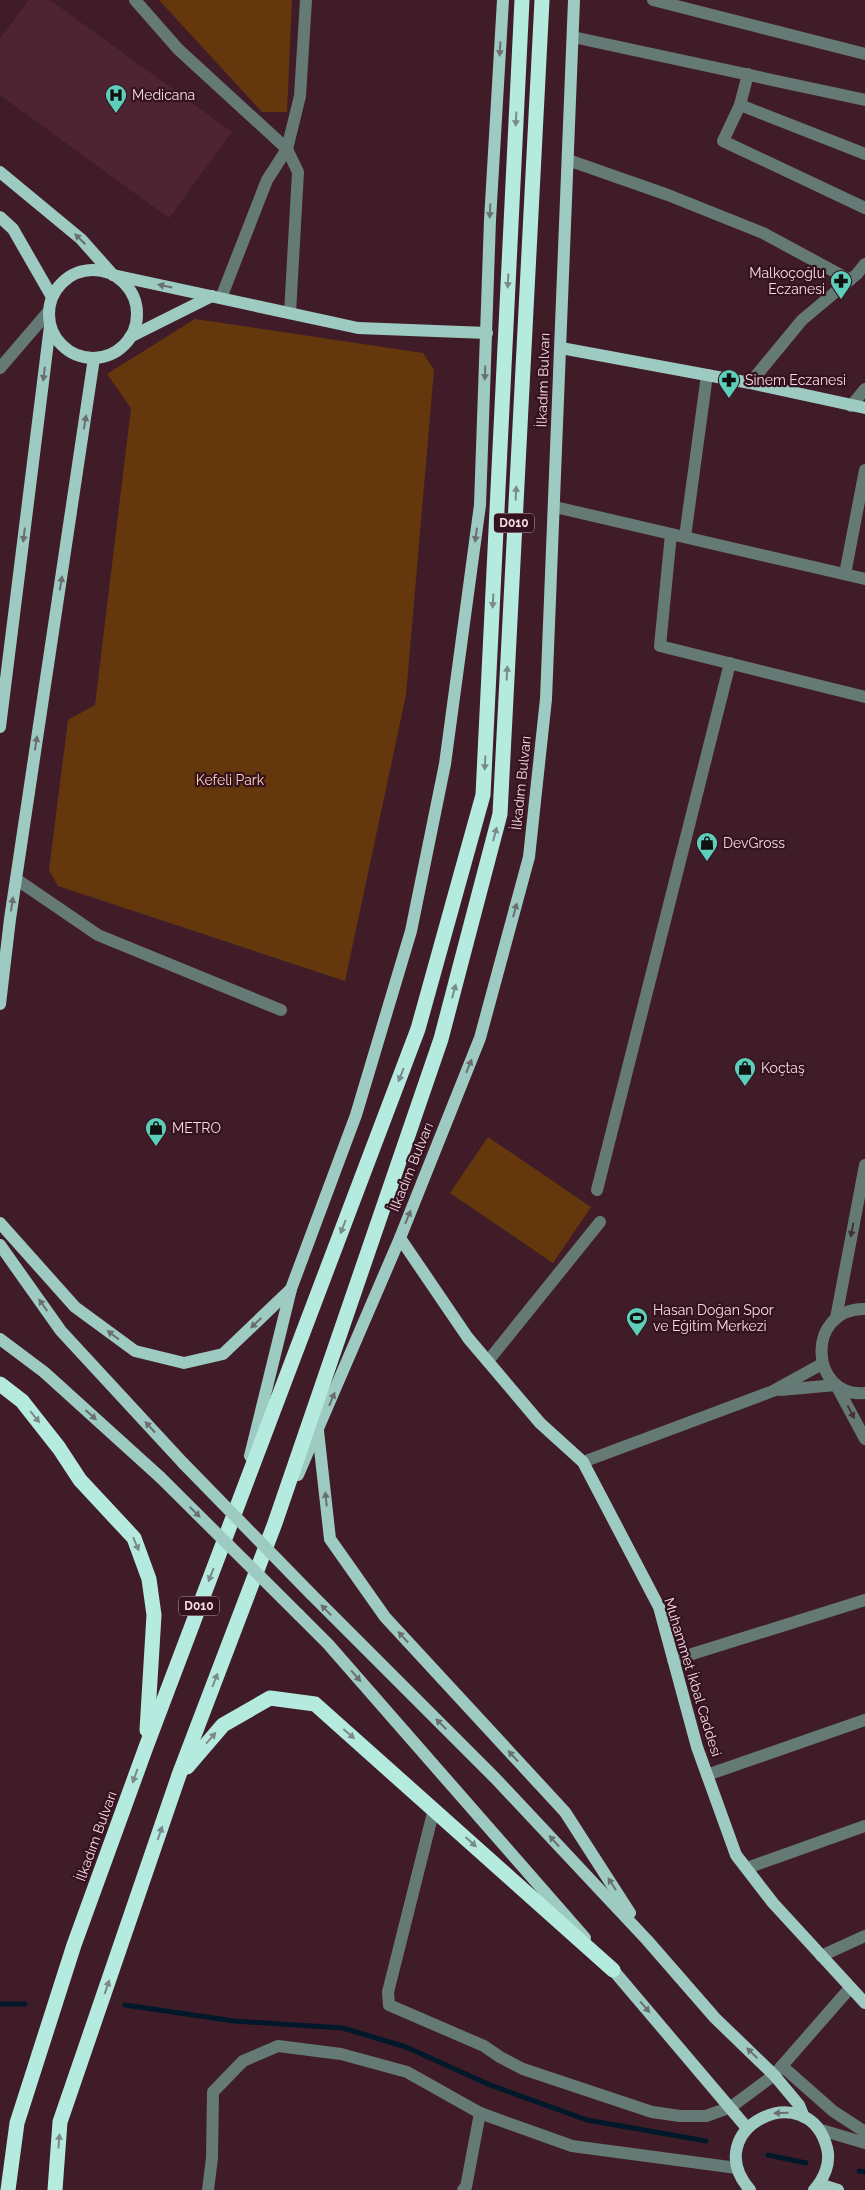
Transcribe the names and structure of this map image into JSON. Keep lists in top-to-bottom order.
{
  "streets": {
    "highway": ["İlkadım Bulvarı", "D010"],
    "main road": ["Muhammet İkbal Caddesi"]
  },
  "crossings": [
    ["İlkadım Bulvarı", "Muhammet İkbal Caddesi"]
  ],
  "parks": ["Kefeli Park"],
  "places": {
    "hospital": ["Medicana"],
    "pharmacy": ["Malkoçoğlu Eczanesi", "Sinem Eczanesi"],
    "shop": ["DevGross", "Koçtaş", "METRO"],
    "sports": ["Hasan Doğan Spor ve Eğitim Merkezi"]
  }
}
